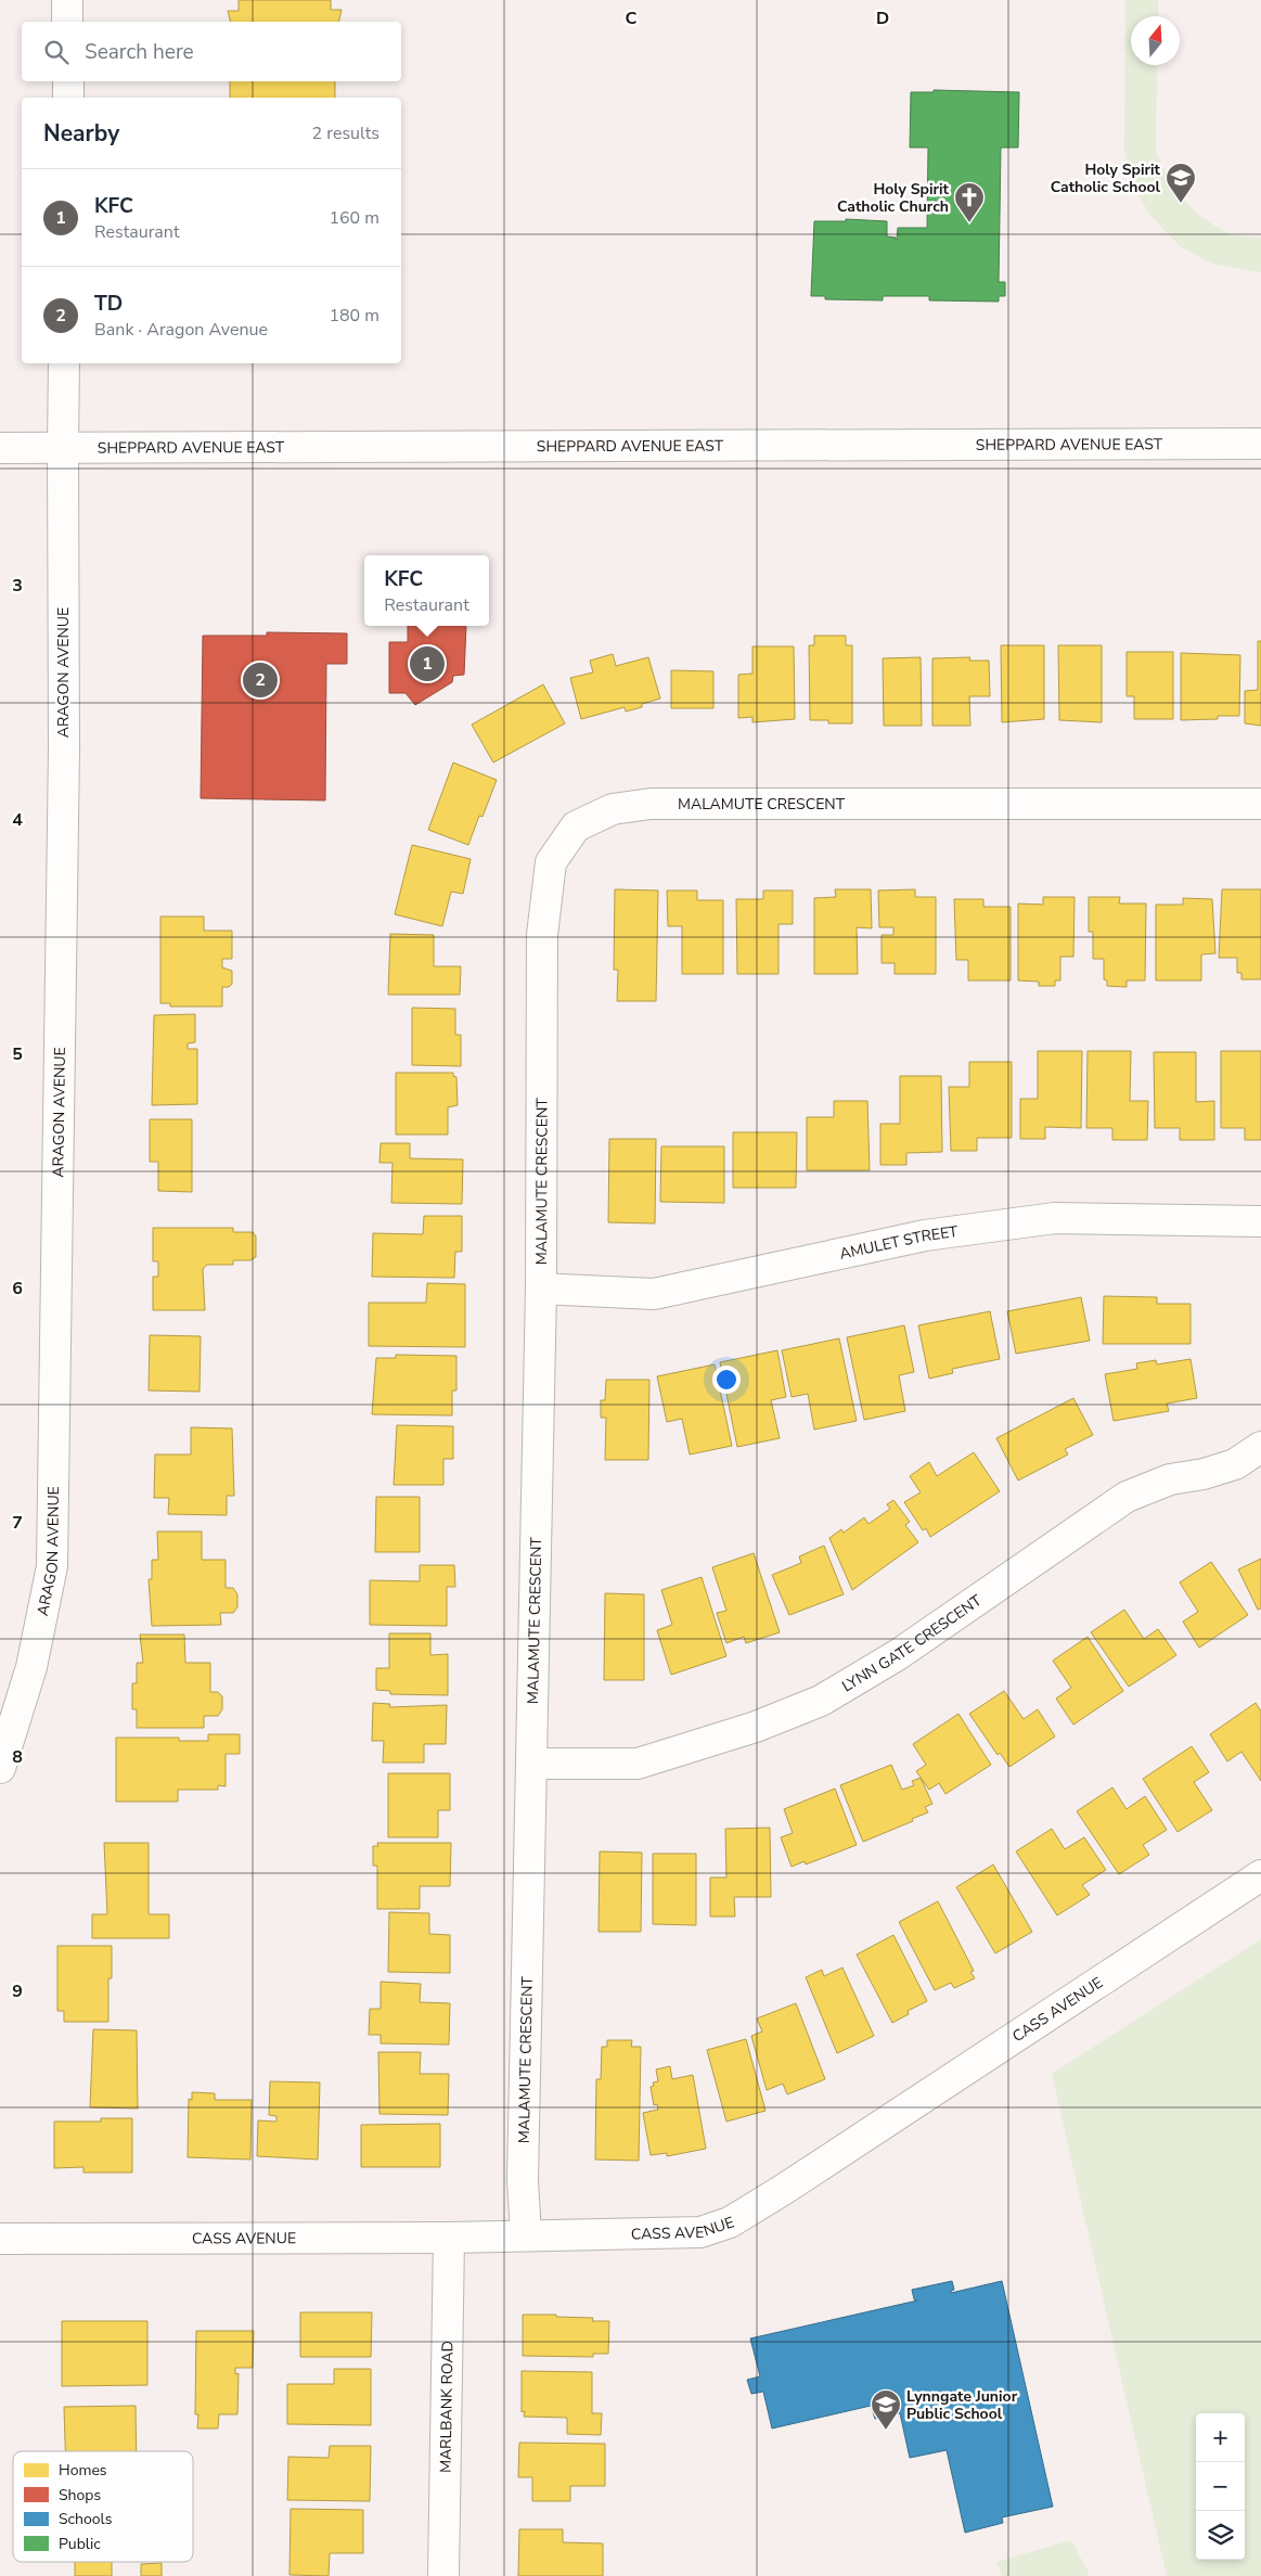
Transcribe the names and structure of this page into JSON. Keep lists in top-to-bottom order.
{
  "streets": {
    "street": [
      "SHEPPARD AVENUE EAST",
      "ARAGON AVENUE",
      "MALAMUTE CRESCENT",
      "AMULET STREET",
      "LYNN GATE CRESCENT",
      "CASS AVENUE",
      "MARLBANK ROAD"
    ]
  },
  "crossings": [
    ["SHEPPARD AVENUE EAST", "ARAGON AVENUE"],
    ["MALAMUTE CRESCENT", "AMULET STREET"],
    ["MALAMUTE CRESCENT", "LYNN GATE CRESCENT"],
    ["MALAMUTE CRESCENT", "CASS AVENUE"],
    ["CASS AVENUE", "MARLBANK ROAD"]
  ],
  "places": {
    "school or university": ["Holy Spirit Catholic School", "Lynngate Junior Public School"],
    "church": ["Holy Spirit Catholic Church"]
  },
  "legend": [
    "Homes",
    "Shops",
    "Schools",
    "Public"
  ],
  "north": "top",
  "page": {
    "search": "Search here",
    "heading": ["Nearby", "2 results"],
    "list": [
      {
        "mark": "1",
        "name": "KFC",
        "note": "Restaurant",
        "value": "160 m"
      },
      {
        "mark": "2",
        "name": "TD",
        "note": "Bank · Aragon Avenue",
        "value": "180 m"
      }
    ],
    "popup": ["KFC", "Restaurant"],
    "pins": ["1", "2"],
    "map_buttons": ["+", "−"]
  },
  "grid": {
    "columns": ["C", "D"],
    "rows": [
      "3",
      "4",
      "5",
      "6",
      "7",
      "8",
      "9"
    ]
  }
}
